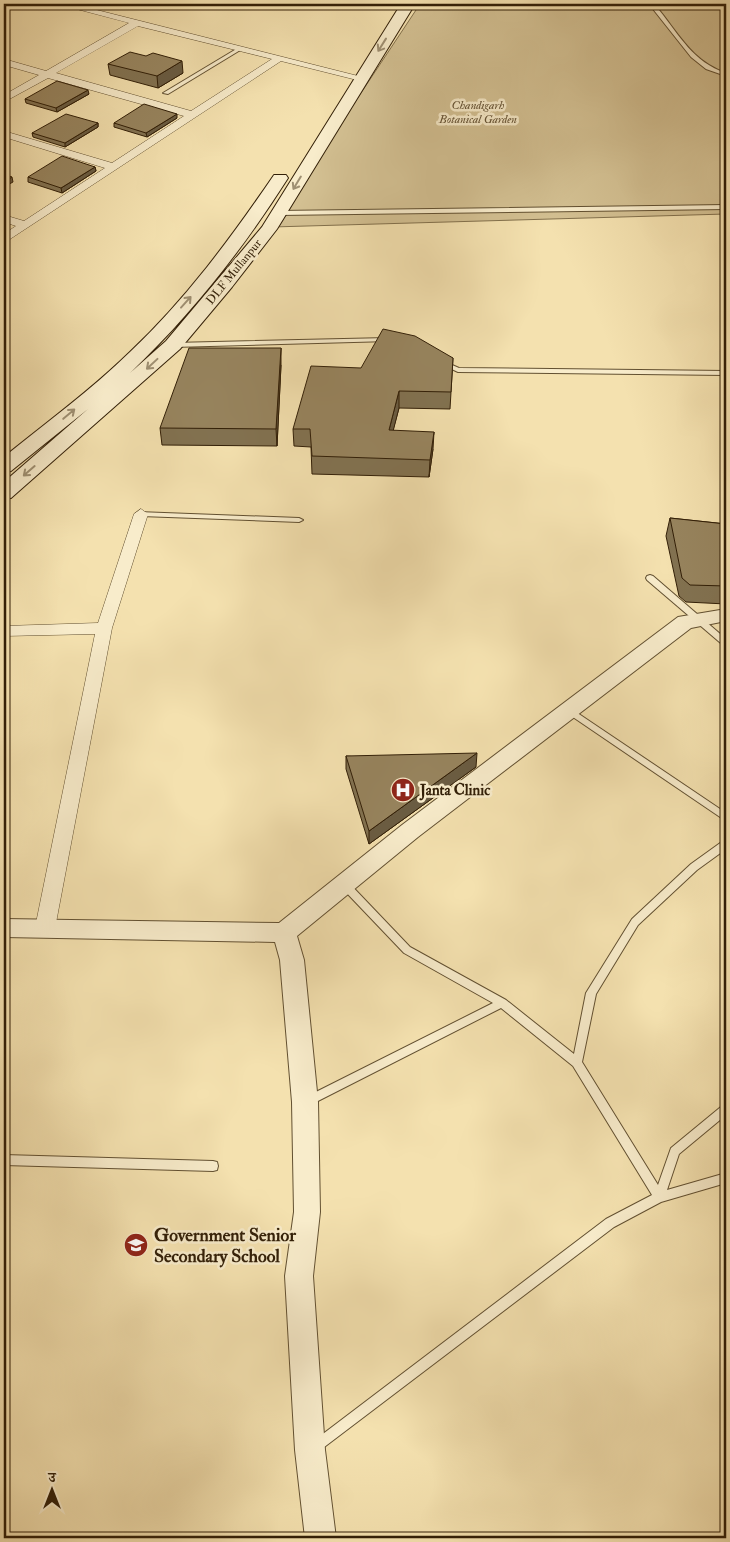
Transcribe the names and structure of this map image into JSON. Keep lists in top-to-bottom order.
{
  "streets": {
    "main road": ["DLF Mullanpur"]
  },
  "parks": ["Chandigarh Botanical Garden"],
  "places": {
    "hospital": ["Janta Clinic"],
    "school or university": ["Government Senior Secondary School"]
  },
  "north": "top"
}
